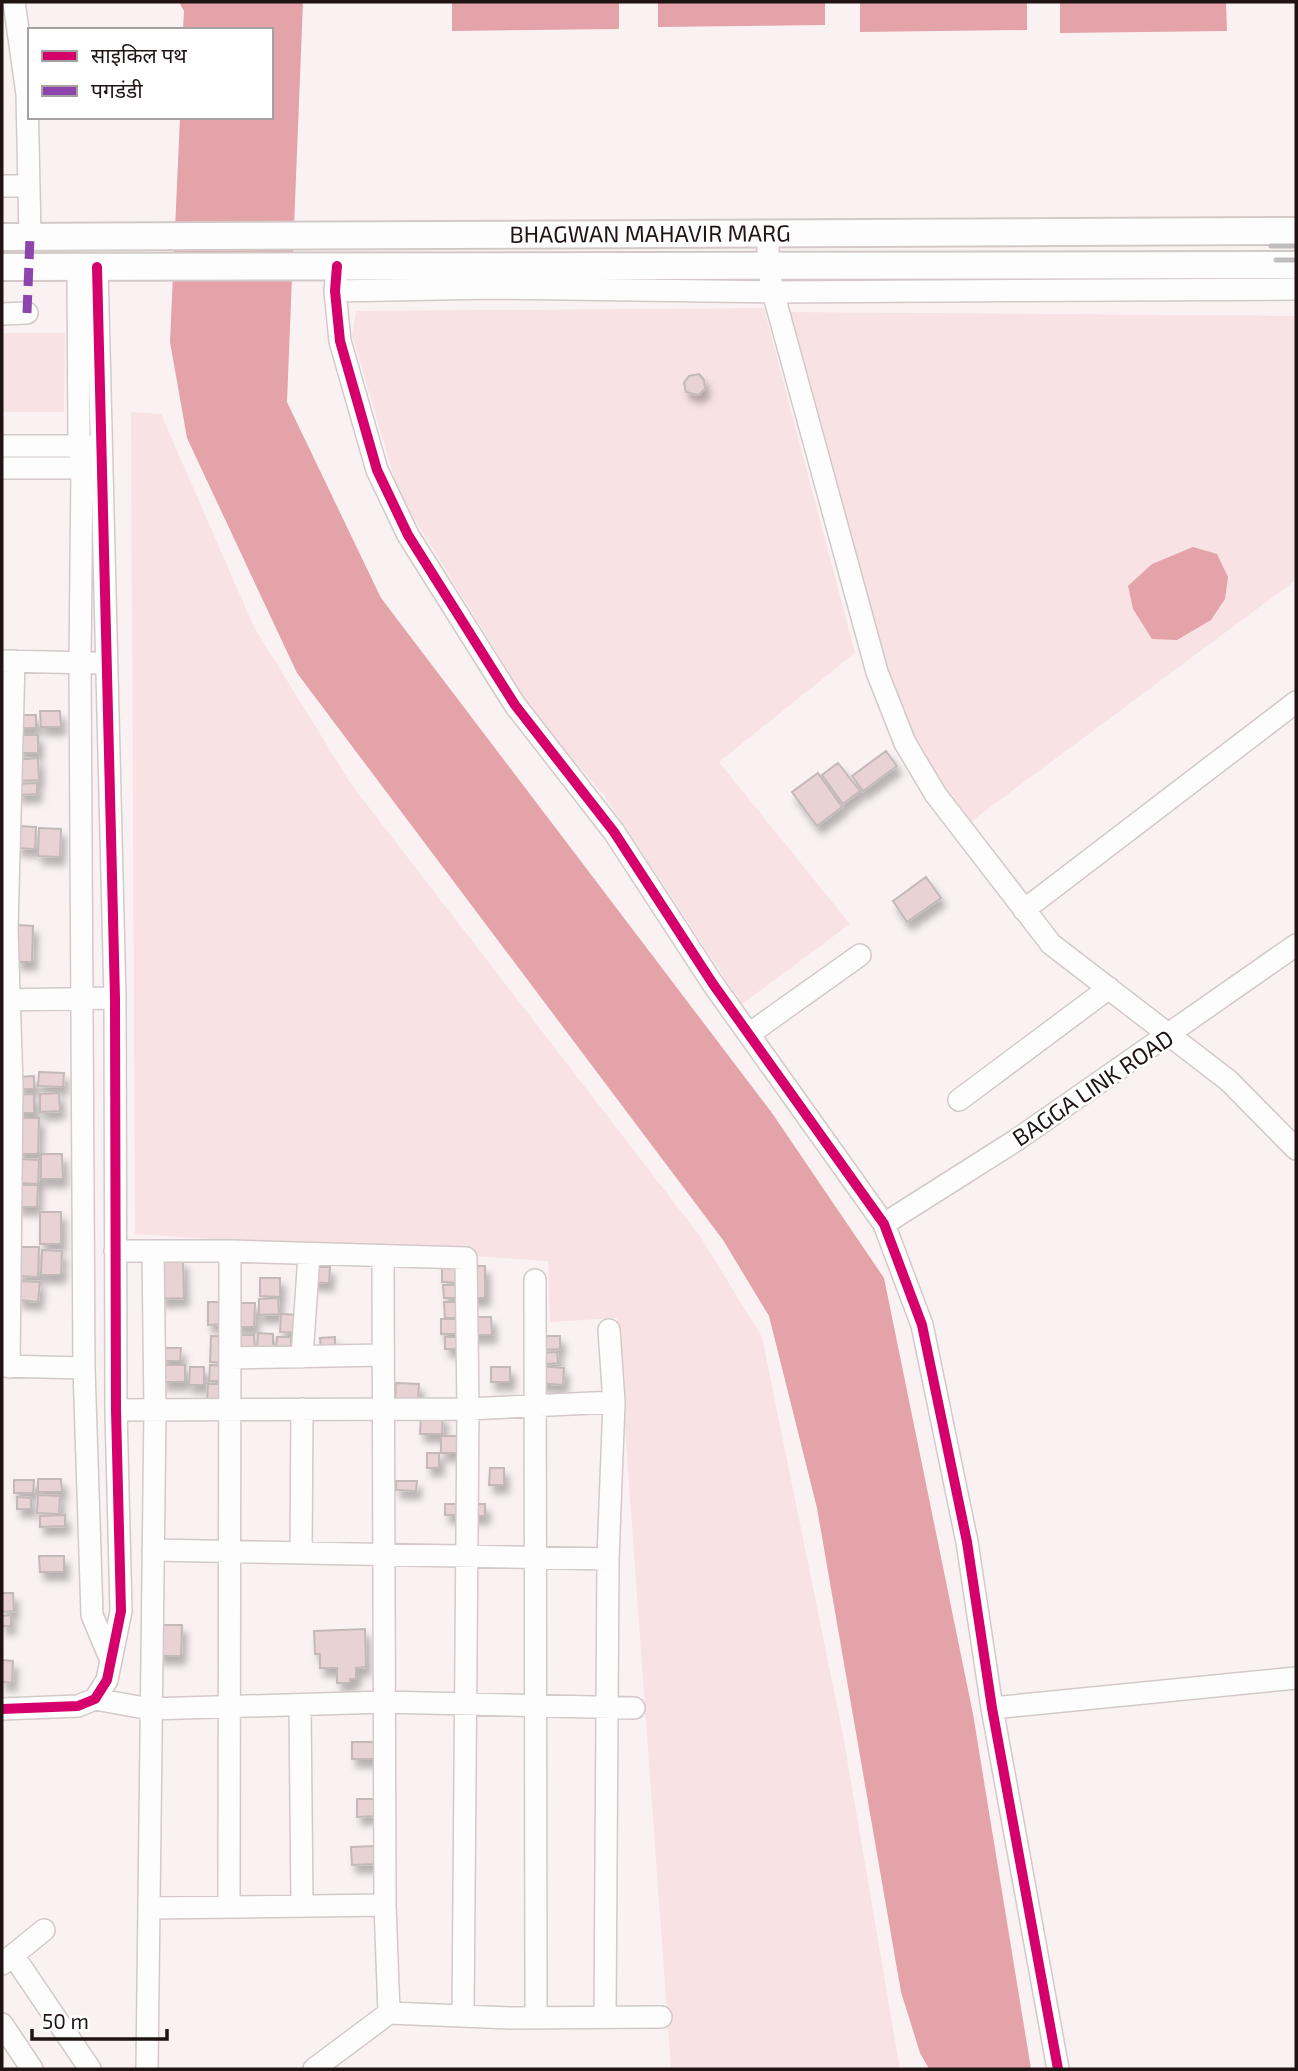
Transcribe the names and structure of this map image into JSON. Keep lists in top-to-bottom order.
{
  "streets": {
    "main road": ["BHAGWAN MAHAVIR MARG"],
    "street": ["BAGGA LINK ROAD"]
  },
  "legend": ["साइकिल पथ", "पगडंडी"],
  "scale_bar": "50 m"
}
